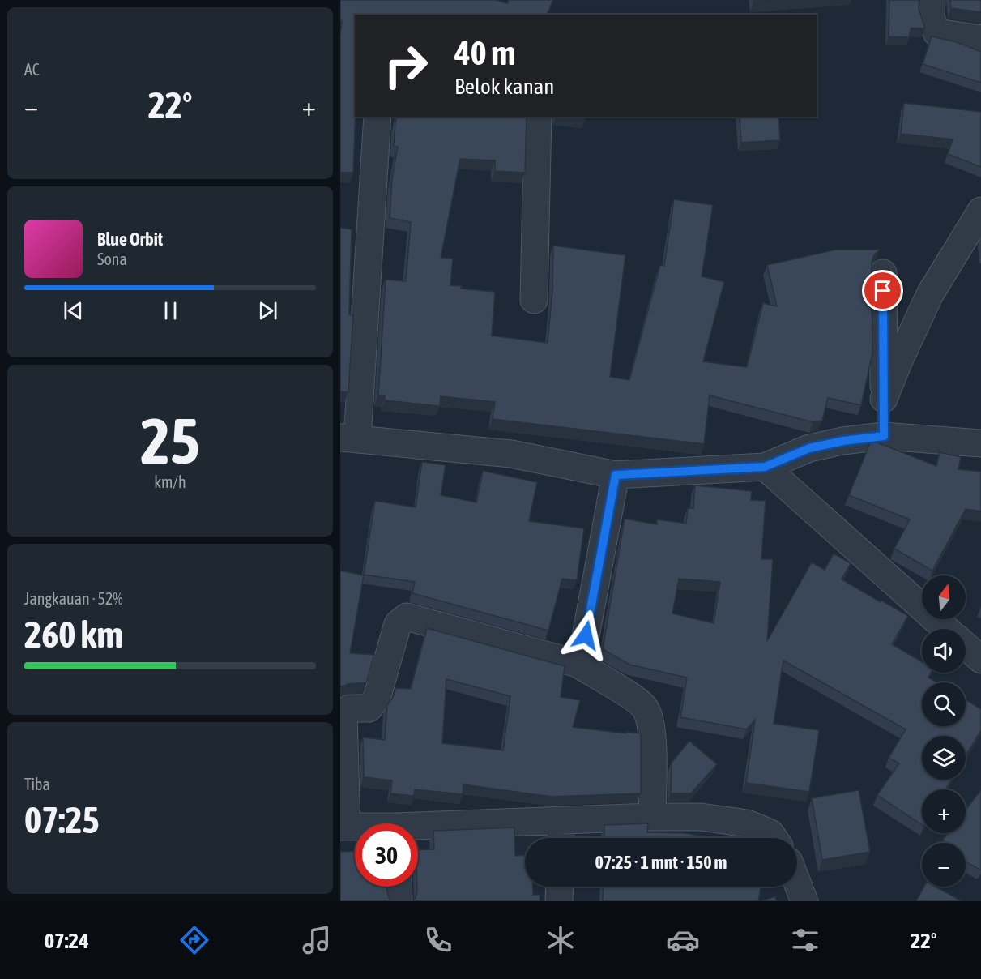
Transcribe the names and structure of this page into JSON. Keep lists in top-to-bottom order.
{
  "north": "top",
  "page": {
    "tile": [
      "AC",
      ["25", "km/h"],
      ["Jangkauan · 52%", "260 km"],
      ["Tiba", "07:25"]
    ],
    "turn": ["40 m", "Belok kanan"],
    "heat": ["−", "22°", "+"],
    "song": ["Blue Orbit", "Sona"],
    "map_buttons": ["+", "−"],
    "limit": "30",
    "trip": "07:25 · 1 mnt · 150 m",
    "tabs": ["07:24", "22°"]
  }
}
